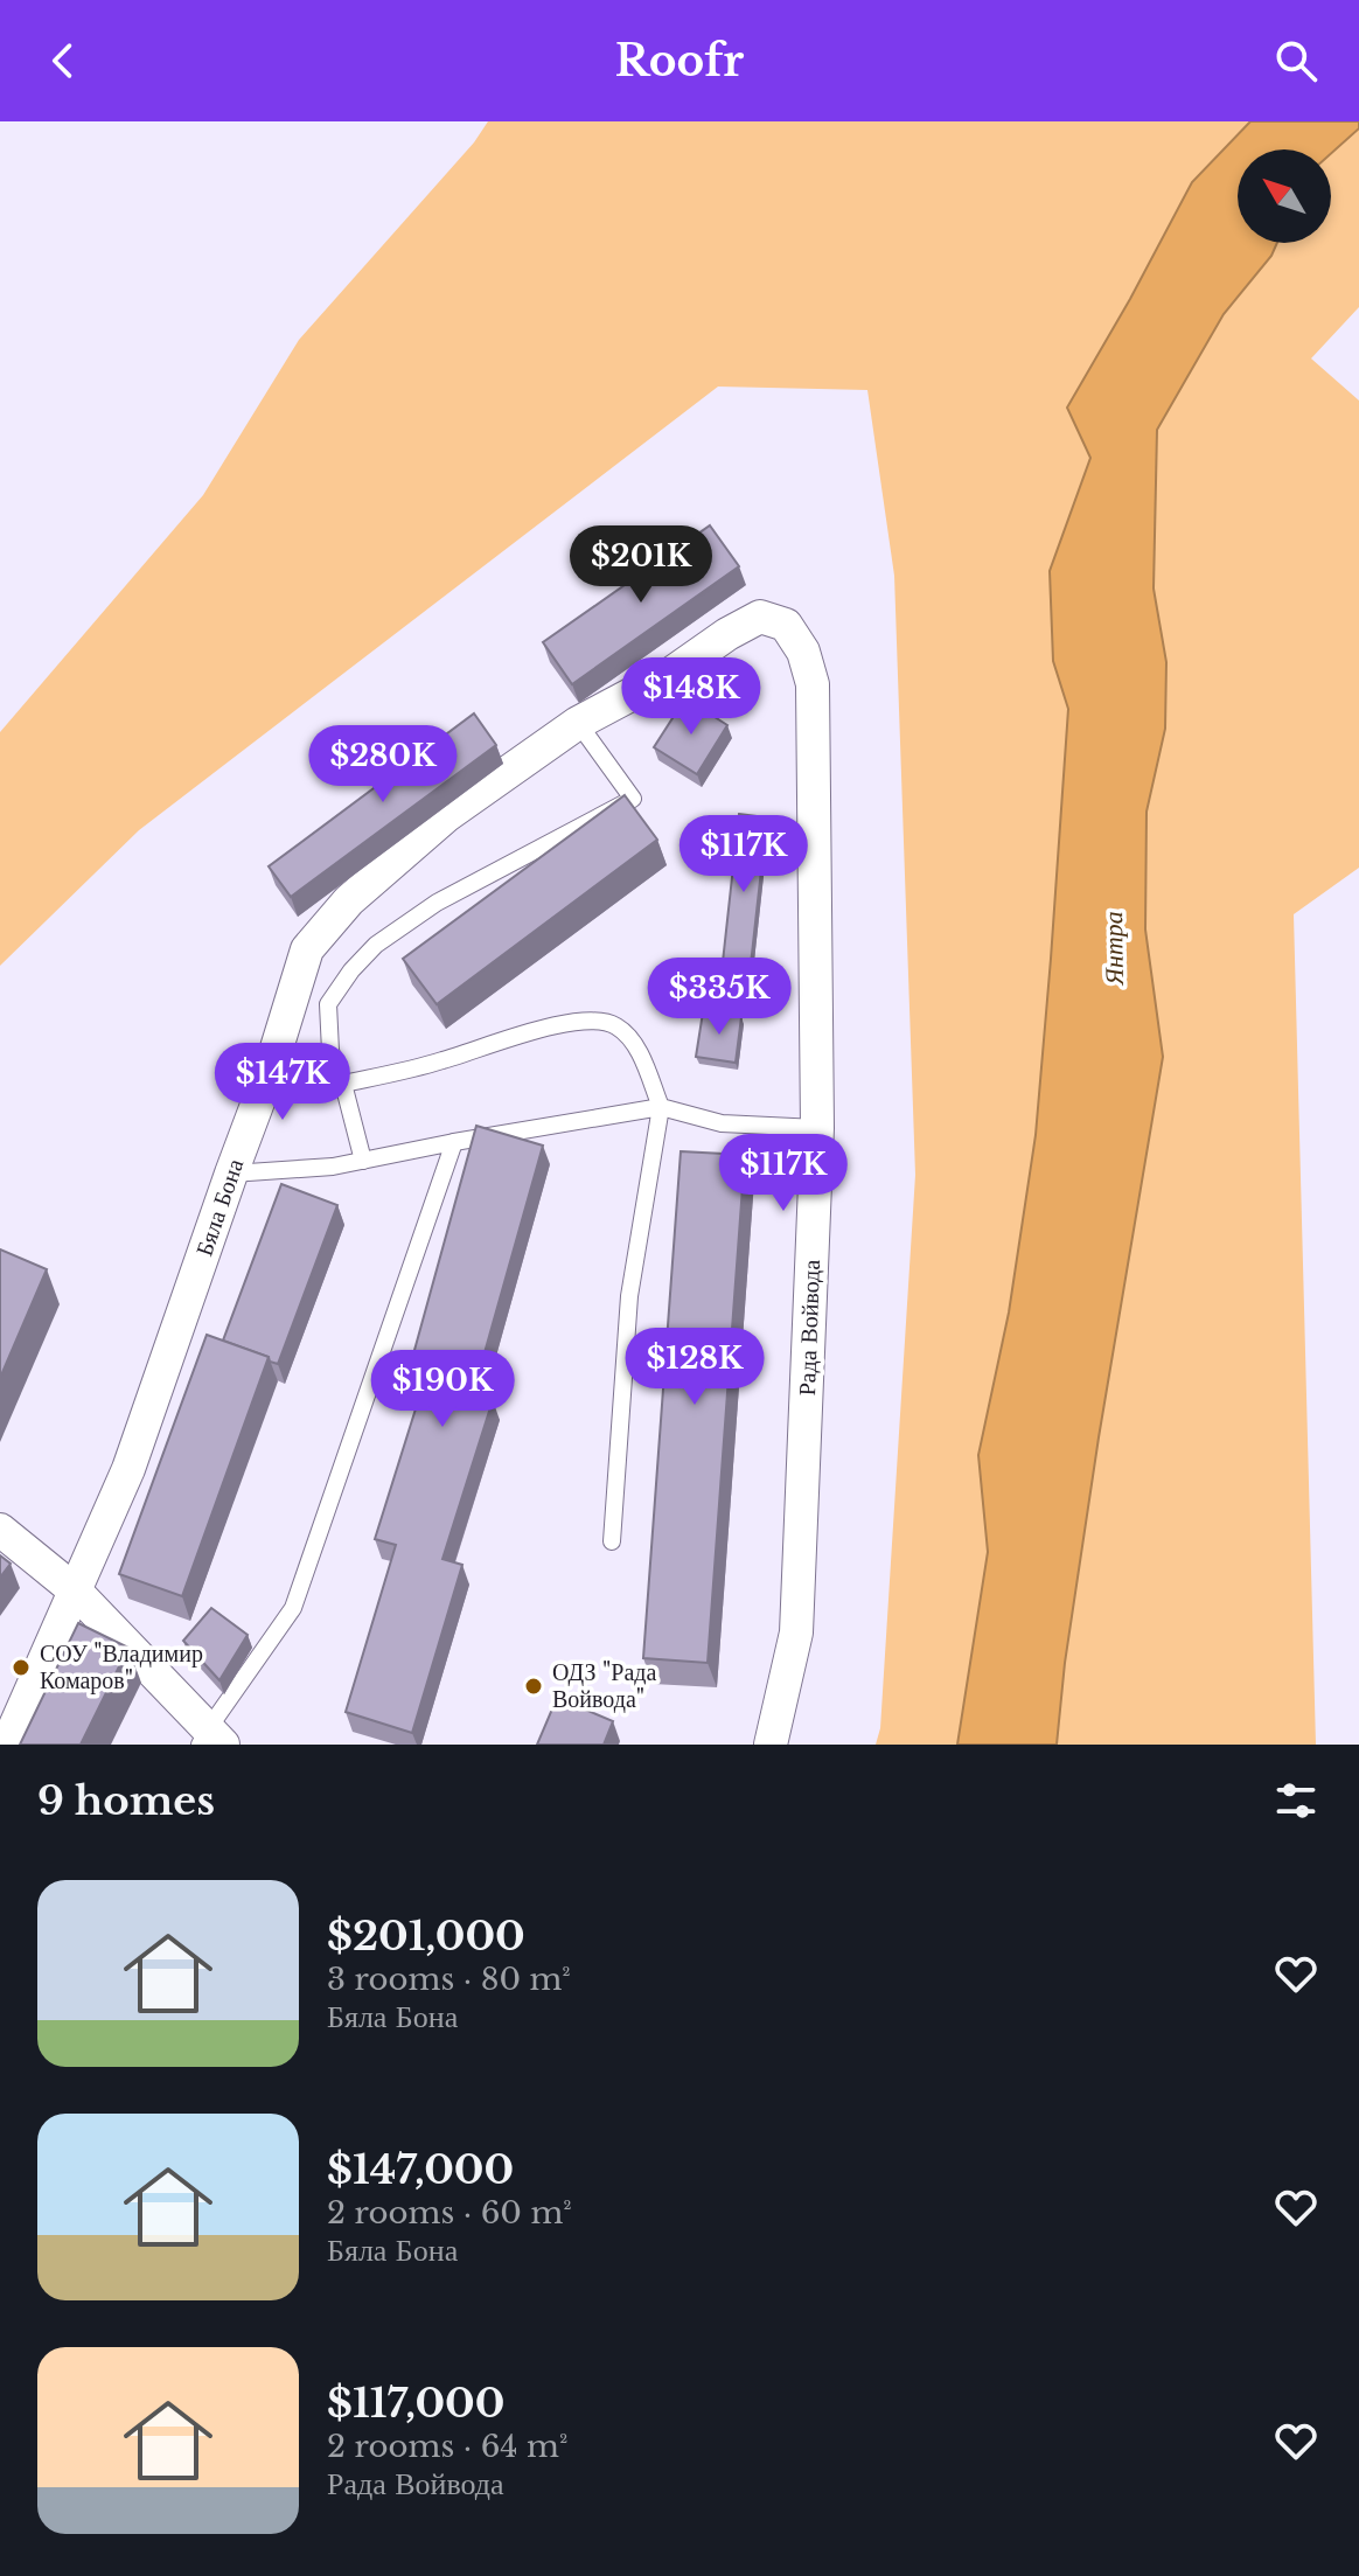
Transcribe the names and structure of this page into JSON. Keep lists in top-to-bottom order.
{
  "streets": {
    "street": ["Бяла Бона", "Рада Войвода"]
  },
  "crossings": [
    ["Бяла Бона", "Рада Войвода"]
  ],
  "water": ["Янтра"],
  "places": ["СОУ \"Владимир Комаров\"", "ОДЗ \"Рада Войвода\""],
  "north": "top left",
  "page": {
    "header": "Roofr",
    "price": [
      "$201K",
      "$148K",
      "$280K",
      "$117K",
      "$335K",
      "$147K",
      "$117K",
      "$128K",
      "$190K"
    ],
    "heading": "9 homes",
    "list": [
      {
        "name": "$201,000",
        "note": "3 rooms · 80 m² · Бяла Бона"
      },
      {
        "name": "$147,000",
        "note": "2 rooms · 60 m² · Бяла Бона"
      },
      {
        "name": "$117,000",
        "note": "2 rooms · 64 m² · Рада Войвода"
      }
    ]
  }
}
